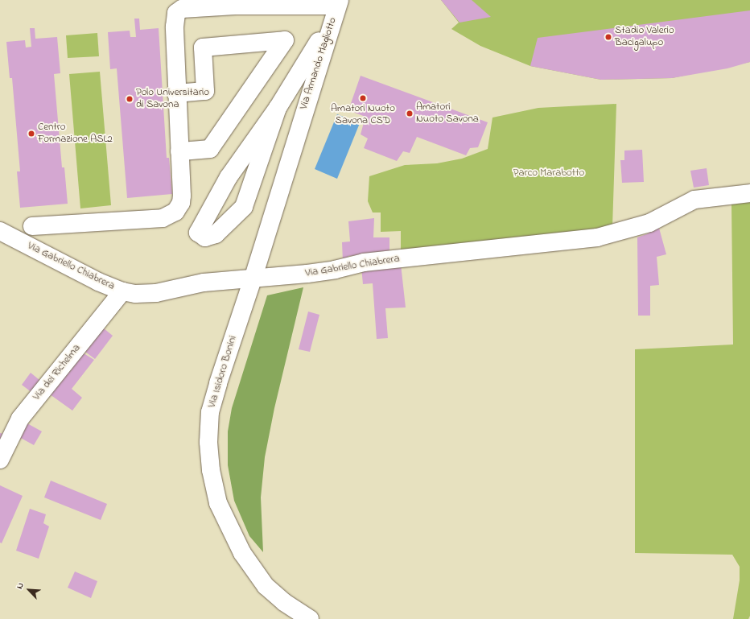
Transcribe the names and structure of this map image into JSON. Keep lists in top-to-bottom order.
{
  "streets": {
    "street": [
      "Via Armando Magliotto",
      "Via Gabriello Chiabrera",
      "Via Isidoro Bonini",
      "Via dei Richelma"
    ]
  },
  "crossings": [
    ["Via Armando Magliotto", "Via Isidoro Bonini"],
    ["Via Gabriello Chiabrera", "Via Isidoro Bonini"],
    ["Via Gabriello Chiabrera", "Via dei Richelma"]
  ],
  "parks": ["Parco Marabotto"],
  "places": [
    "Stadio Valerio Bacigalupo",
    "Amatori Nuoto Savona CSD",
    "Polo Universitario di Savona",
    "Amatori Nuoto Savona",
    "Centro Formazione ASL2"
  ],
  "north": "top left"
}
